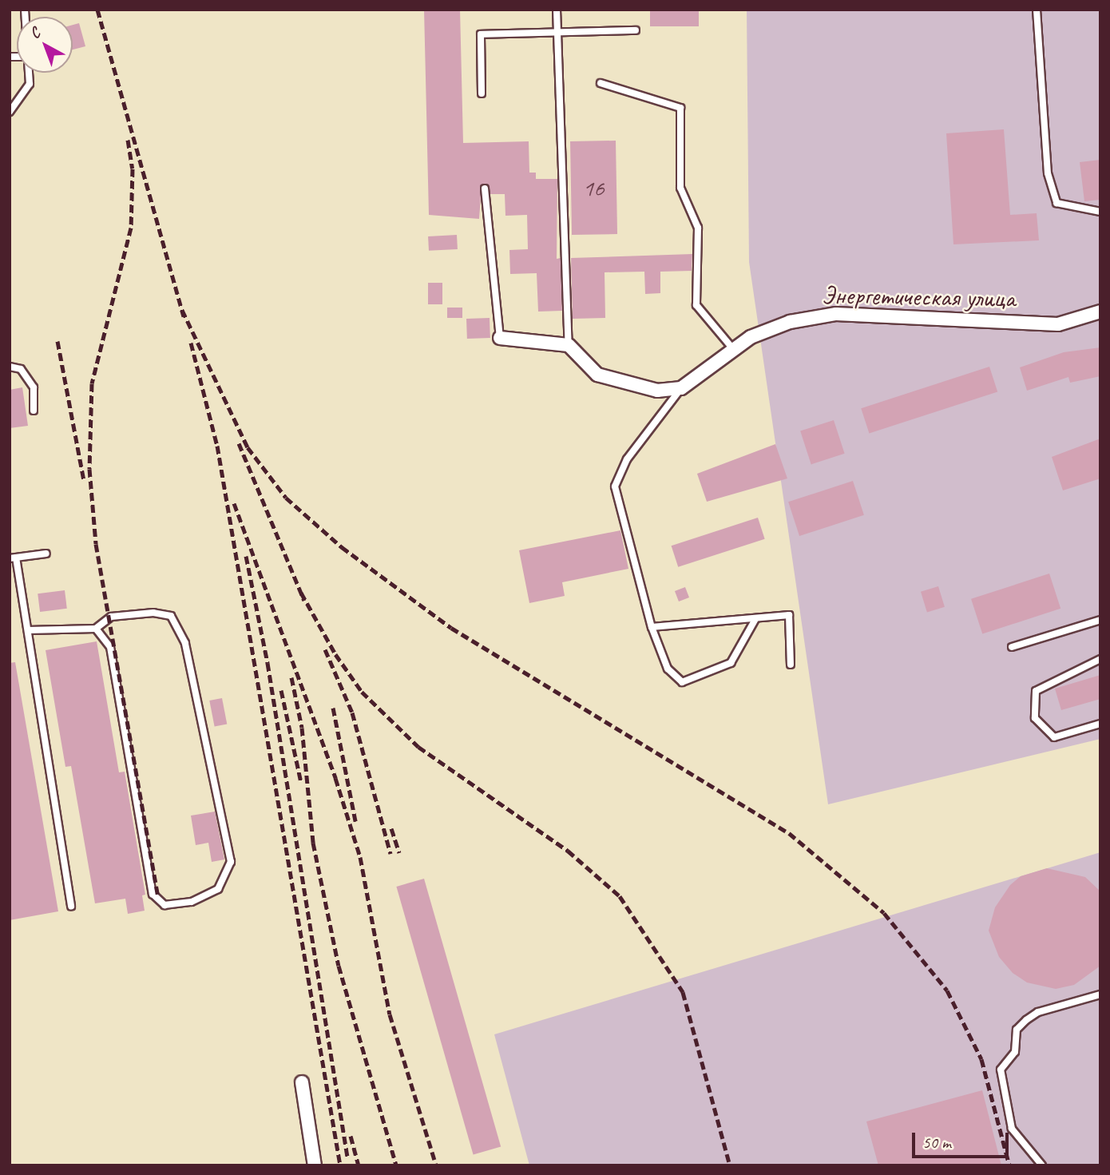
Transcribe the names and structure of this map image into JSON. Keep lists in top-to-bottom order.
{
  "streets": {
    "street": ["Энергетическая улица"]
  },
  "house_numbers": ["16"],
  "scale_bar": "50 m",
  "north": "top left"
}
